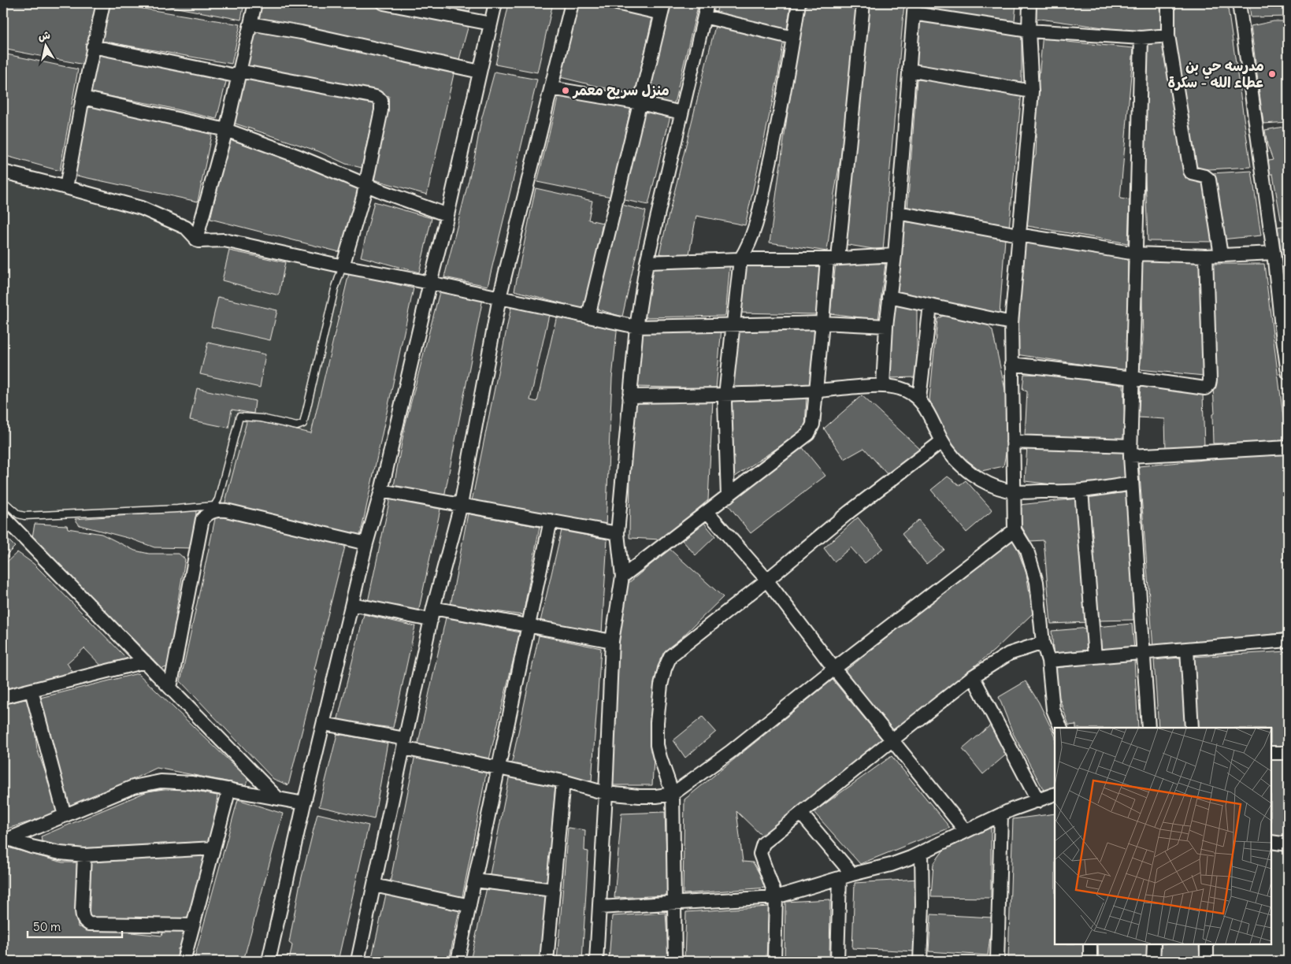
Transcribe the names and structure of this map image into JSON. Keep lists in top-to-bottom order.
{
  "places": ["مدرسه حي بن عطاء الله - سكرة", "منزل سريح معمر"],
  "scale_bar": "50 m",
  "north": "top"
}
